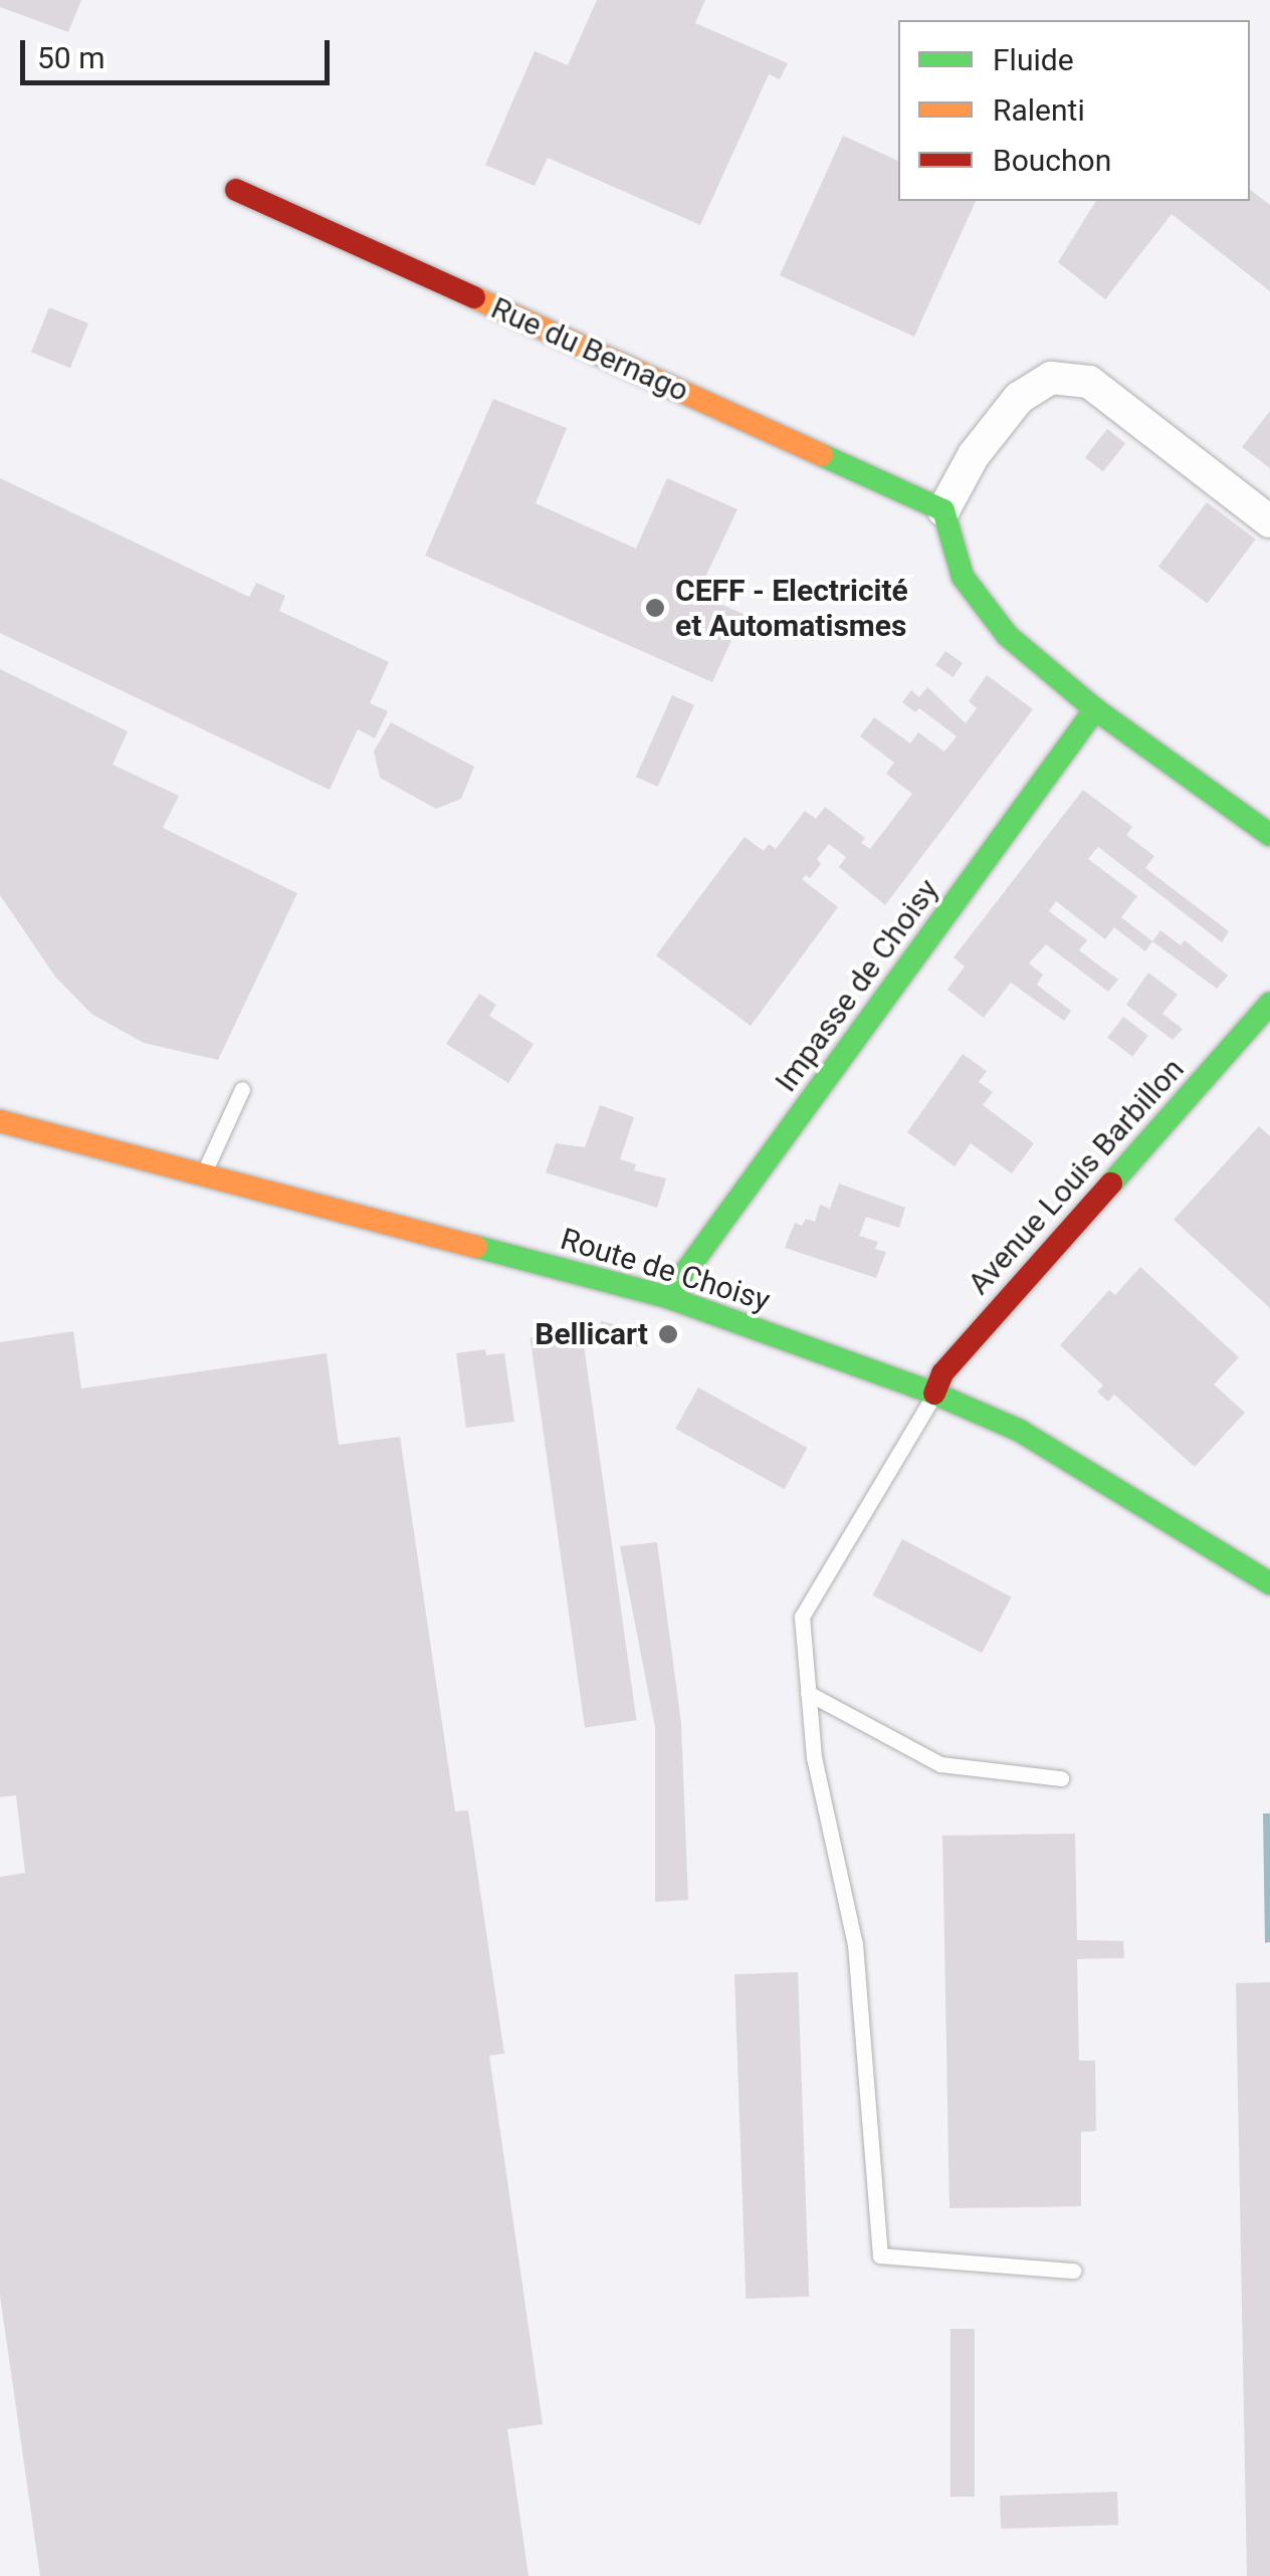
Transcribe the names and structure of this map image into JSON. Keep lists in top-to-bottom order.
{
  "streets": {
    "street": [
      "Rue du Bernago",
      "Impasse de Choisy",
      "Avenue Louis Barbillon",
      "Route de Choisy"
    ]
  },
  "crossings": [
    ["Impasse de Choisy", "Route de Choisy"],
    ["Avenue Louis Barbillon", "Route de Choisy"]
  ],
  "places": ["CEFF - Electricité et Automatismes", "Bellicart"],
  "legend": ["Fluide", "Ralenti", "Bouchon"],
  "scale_bar": "50 m"
}
